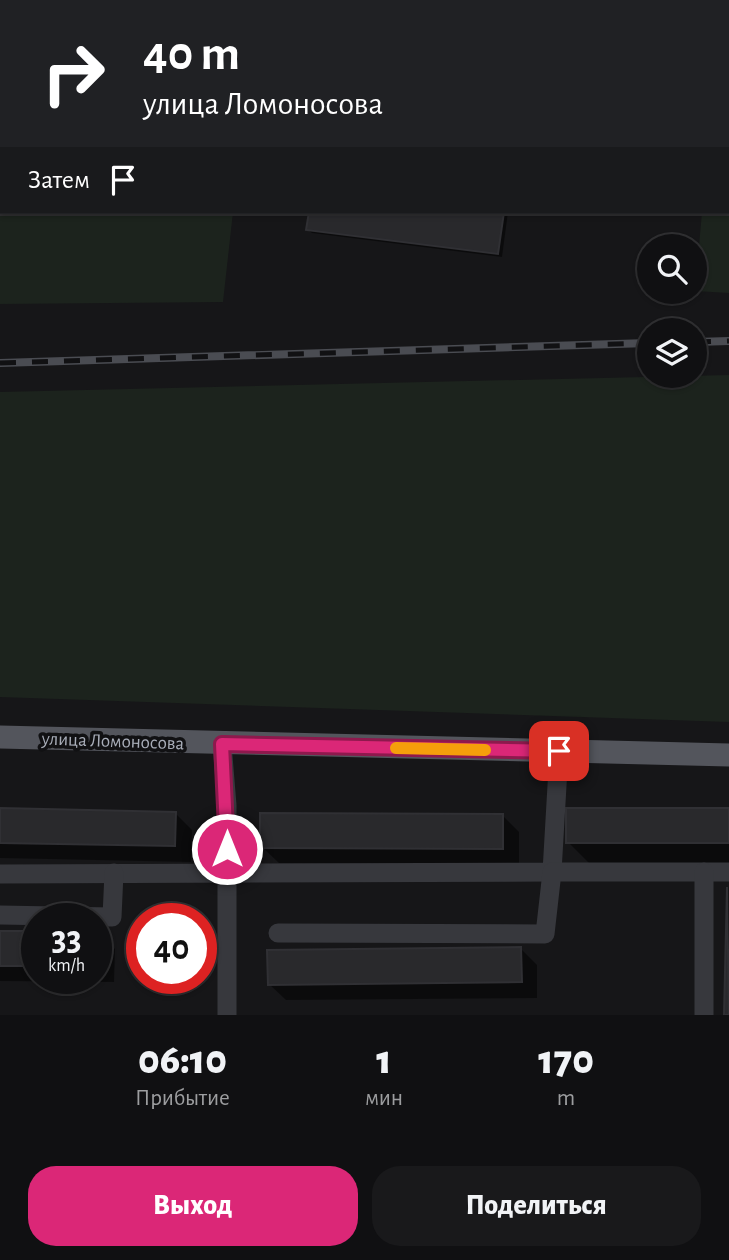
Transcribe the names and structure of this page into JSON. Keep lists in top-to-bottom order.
{
  "streets": {
    "main road": ["улица Ломоносова"]
  },
  "page": {
    "turn": ["40 m", "улица Ломоносова"],
    "then": "Затем",
    "speed": "33 km/h",
    "limit": "40",
    "eta": [
      "06:10",
      "Прибытие",
      "1",
      "мин",
      "170",
      "m"
    ],
    "buttons": ["Выход", "Поделиться"]
  }
}
